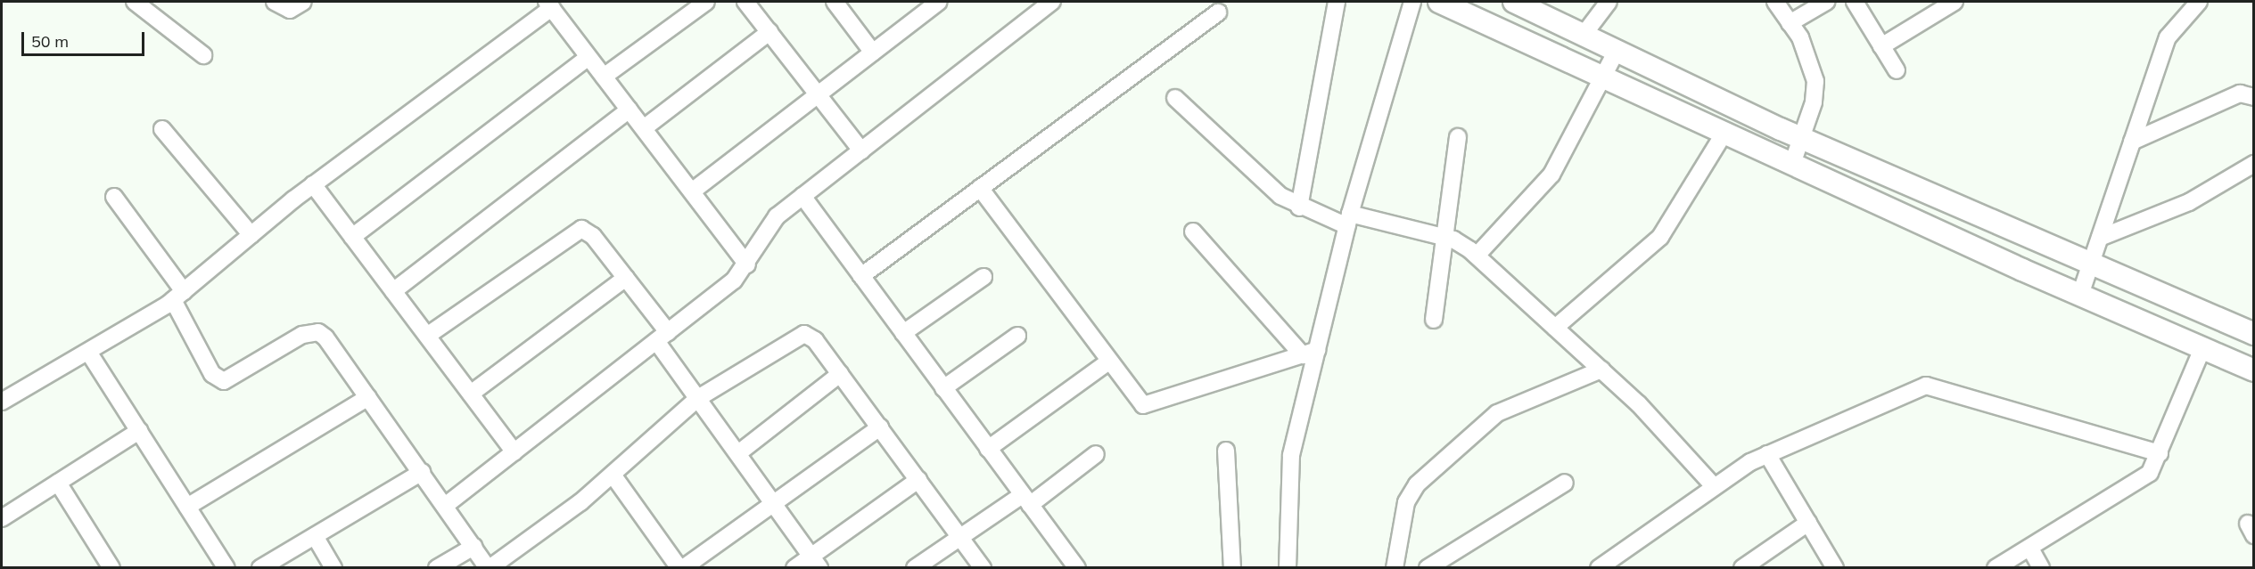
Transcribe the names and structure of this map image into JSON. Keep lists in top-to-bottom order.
{
  "scale_bar": "50 m"
}
